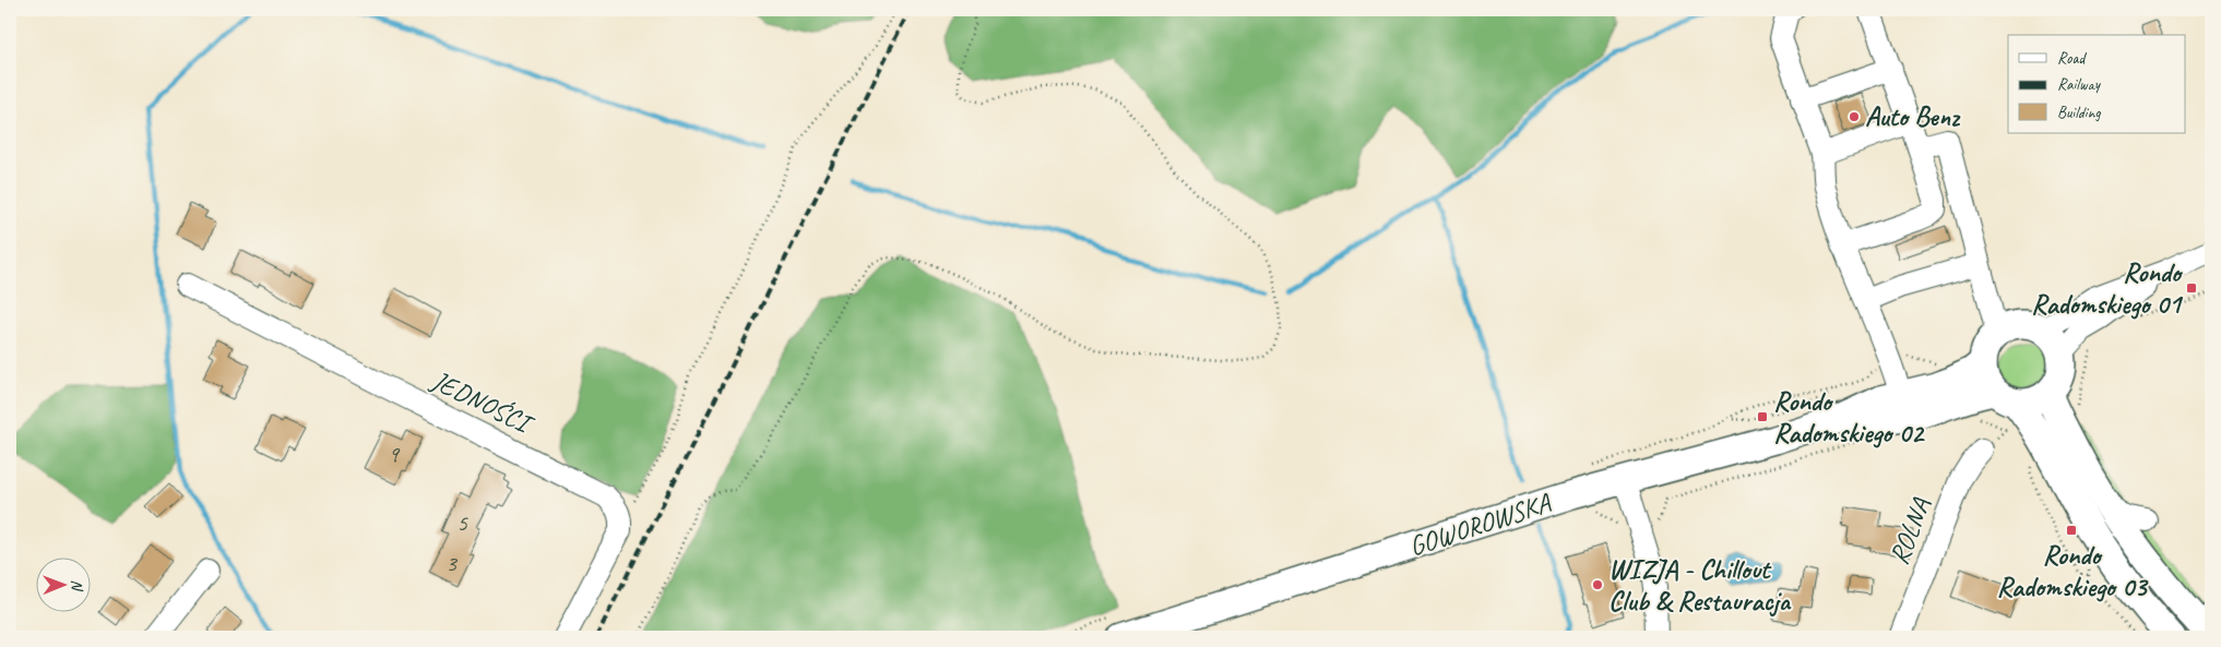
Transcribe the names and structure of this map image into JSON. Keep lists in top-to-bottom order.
{
  "streets": {
    "main road": ["GOWOROWSKA"],
    "street": ["JEDNOŚCI", "ROLNA"]
  },
  "places": {
    "other": ["Auto Benz", "WIZJA - Chillout Club & Restauracja"],
    "transit": ["Rondo Radomskiego 01", "Rondo Radomskiego 02", "Rondo Radomskiego 03"]
  },
  "house_numbers": ["9", "5", "3"],
  "legend": ["Road", "Railway", "Building"],
  "north": "right"
}
